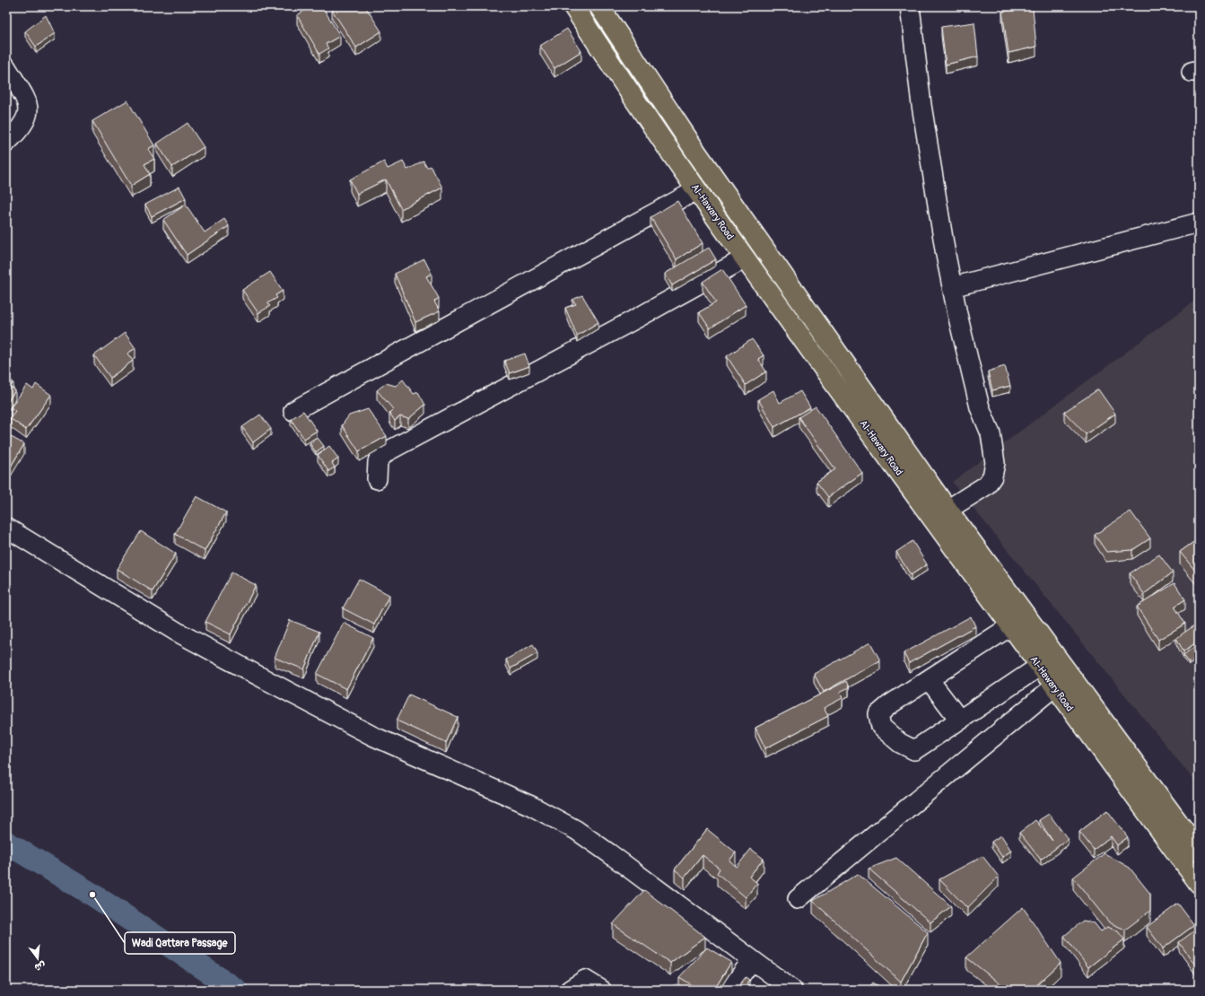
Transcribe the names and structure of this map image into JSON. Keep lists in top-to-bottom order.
{
  "streets": {
    "highway": ["Al-Hawary Road"]
  },
  "places": ["Wadi Qattara Passage"],
  "north": "bottom"
}
